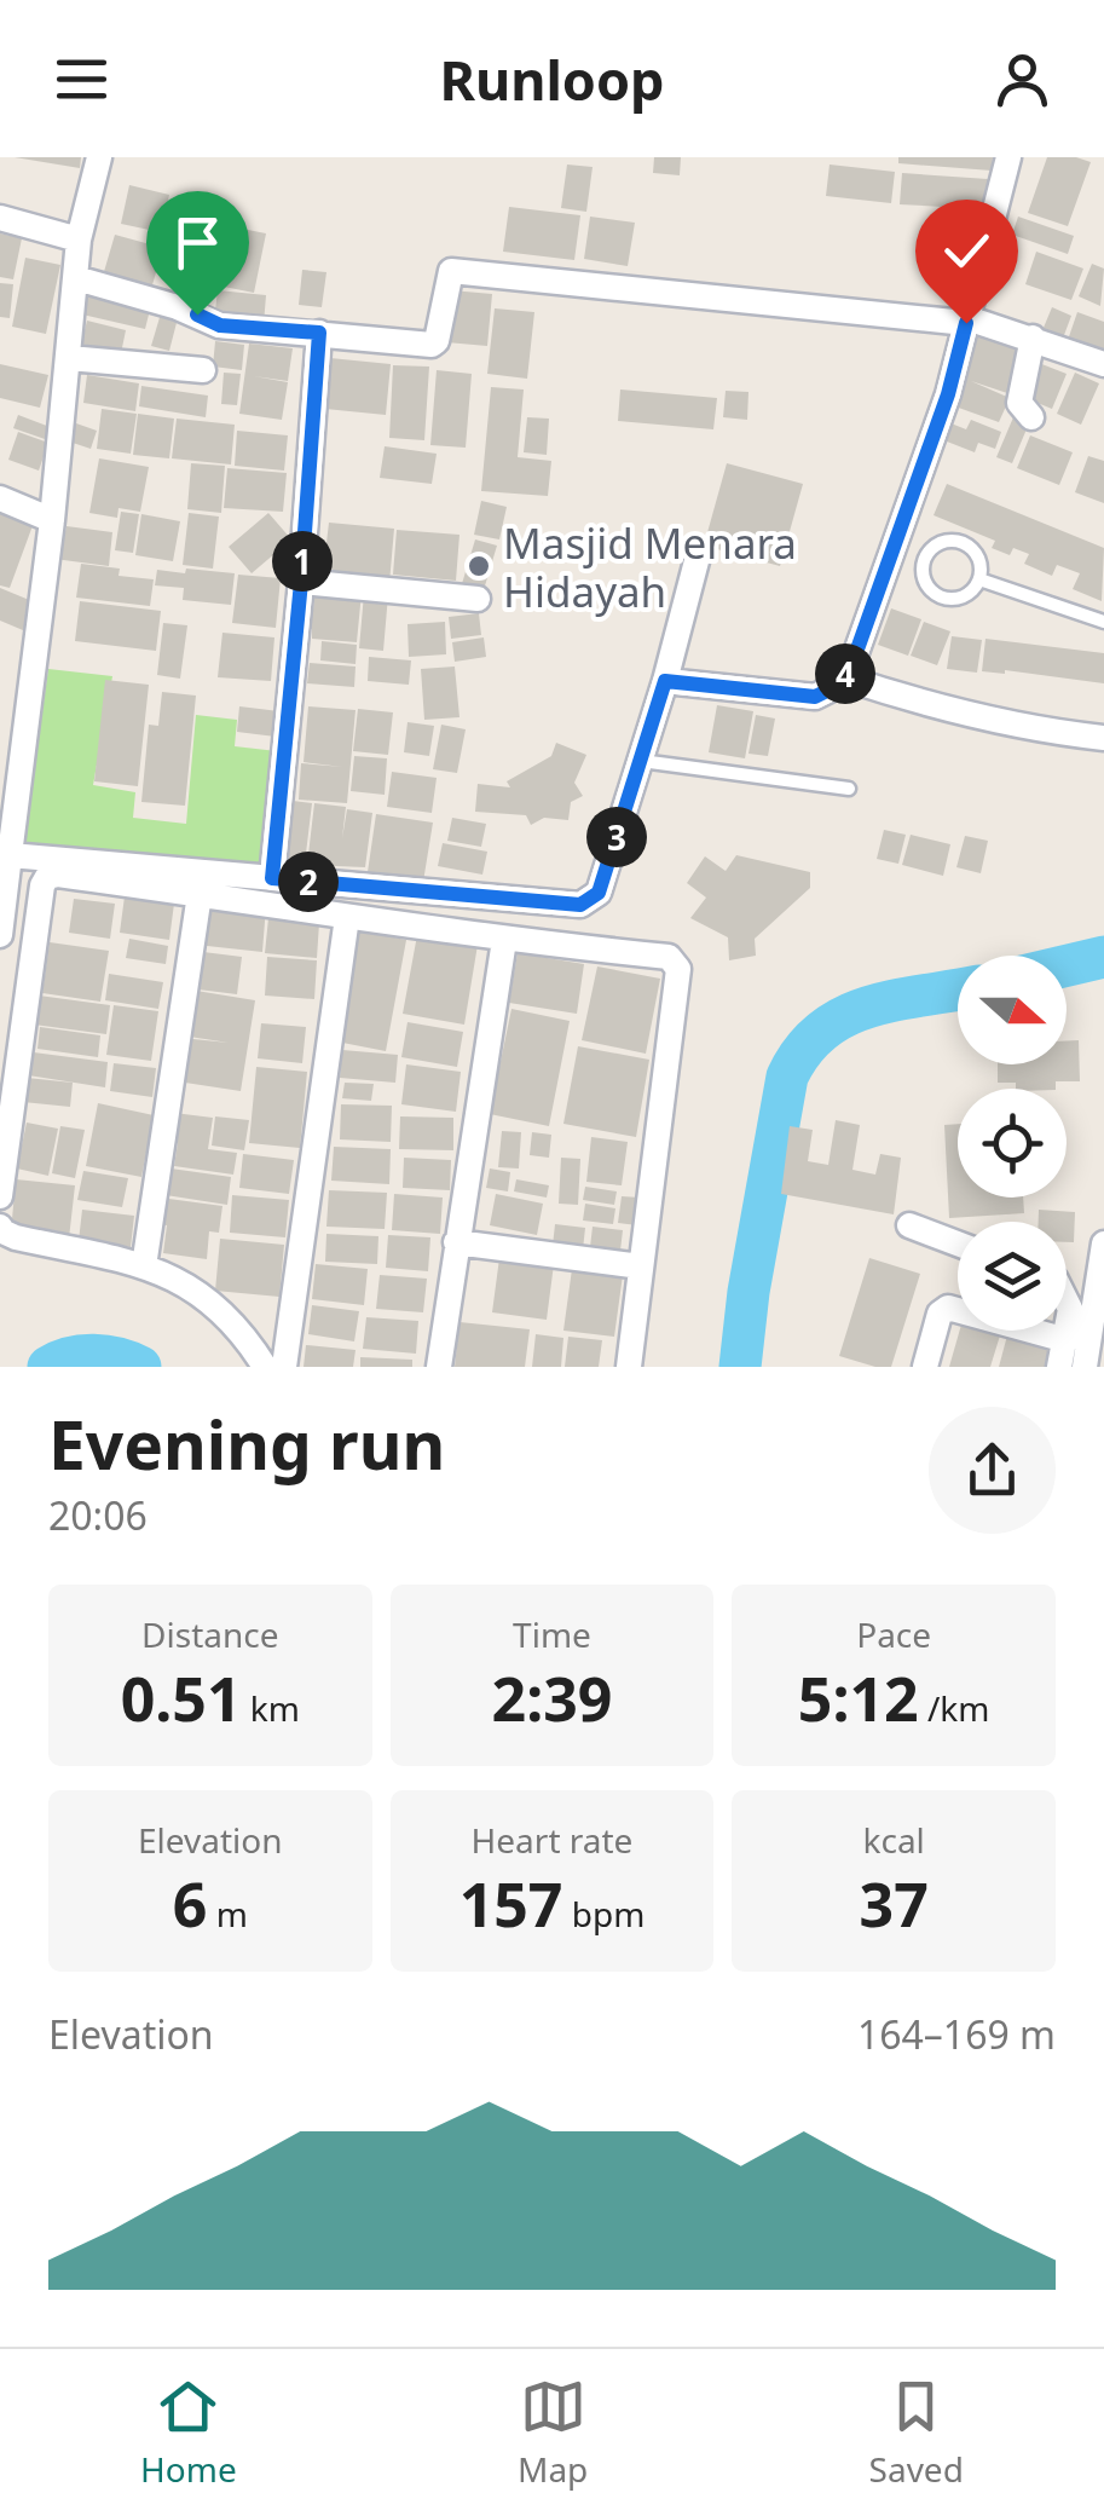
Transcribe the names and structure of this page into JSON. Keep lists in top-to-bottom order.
{
  "places": ["Masjid Menara Hidayah"],
  "north": "right",
  "page": {
    "header": "Runloop",
    "pins": [
      "1",
      "4",
      "3",
      "2"
    ],
    "heading": ["Evening run", "20:06"],
    "stats": [
      ["Distance", "0.51 km"],
      ["Time", "2:39"],
      ["Pace", "5:12 /km"],
      ["Elevation", "6 m"],
      ["Heart rate", "157 bpm"],
      ["kcal", "37"]
    ],
    "chart": ["Elevation", "164–169 m"],
    "tabs": ["Home", "Map", "Saved"]
  }
}
